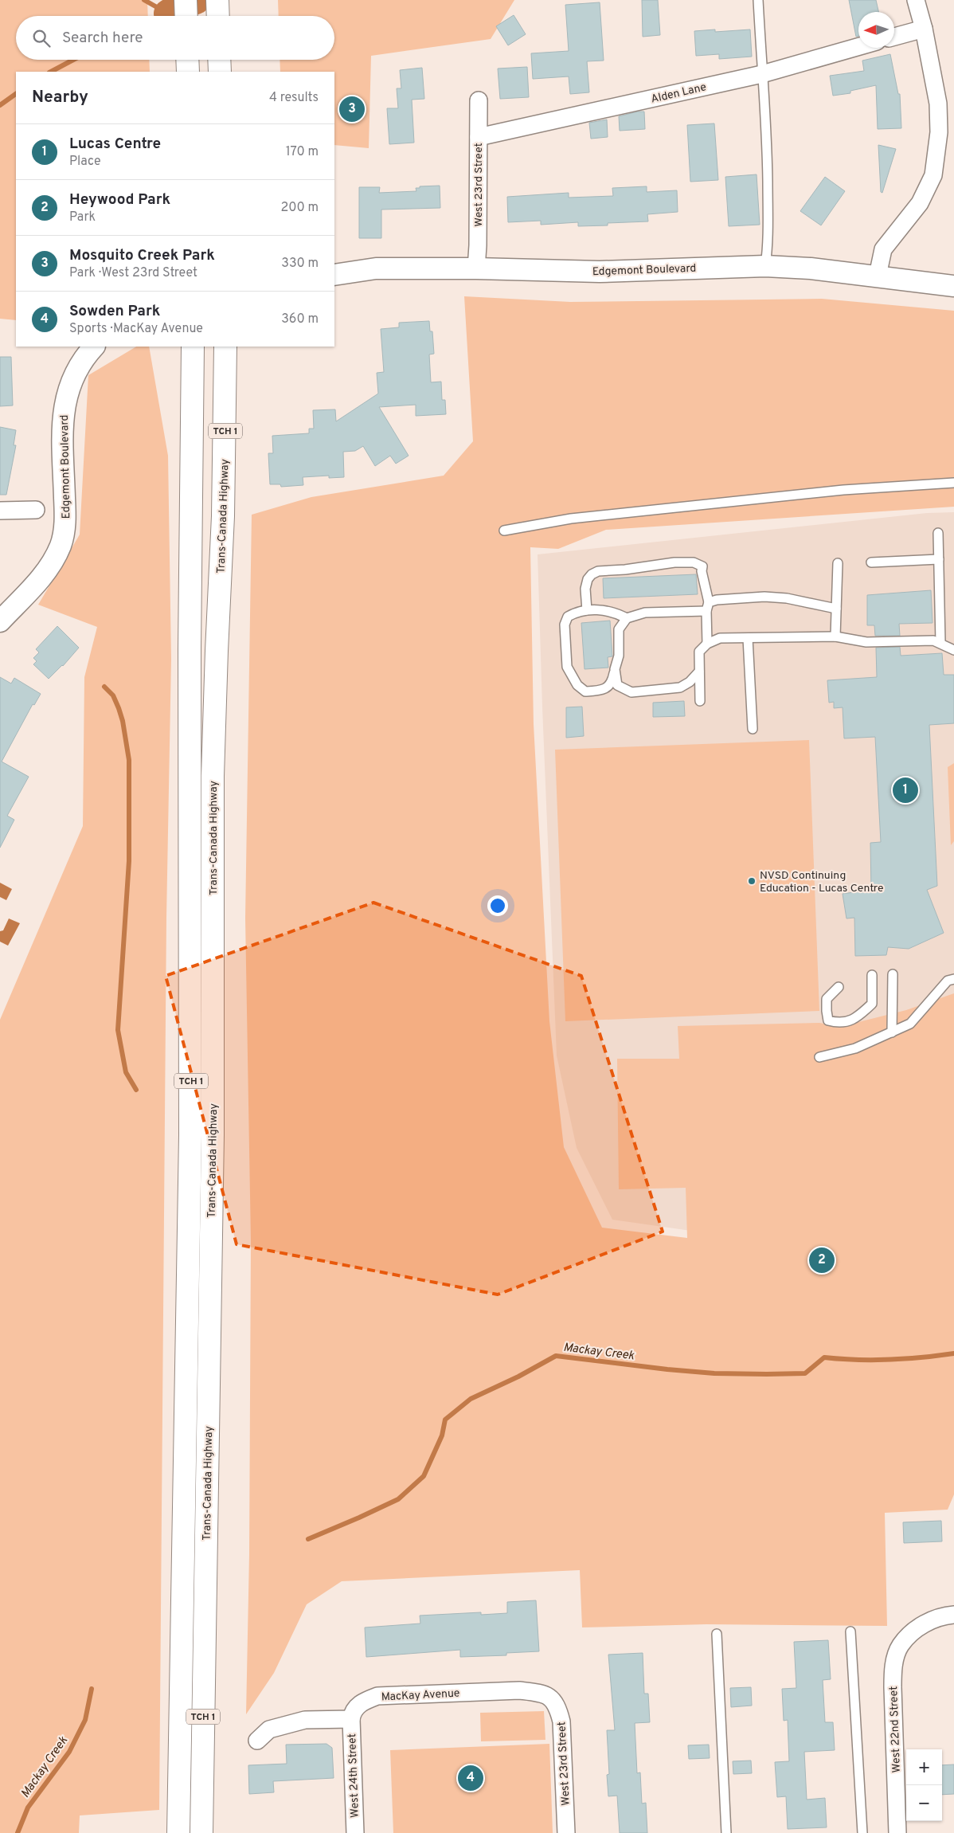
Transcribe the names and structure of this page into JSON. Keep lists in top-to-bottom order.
{
  "streets": {
    "highway": ["TCH 1", "Trans-Canada Highway"],
    "street": [
      "Alden Lane",
      "West 23rd Street",
      "Edgemont Boulevard",
      "MacKay Avenue",
      "West 22nd Street",
      "West 24th Street"
    ]
  },
  "crossings": [
    ["Alden Lane", "West 23rd Street"],
    ["West 23rd Street", "Edgemont Boulevard"],
    ["West 23rd Street", "MacKay Avenue"],
    ["MacKay Avenue", "West 24th Street"]
  ],
  "water": ["Mackay Creek"],
  "places": ["NVSD Continuing Education - Lucas Centre"],
  "north": "left",
  "page": {
    "search": "Search here",
    "heading": ["Nearby", "4 results"],
    "pins": [
      "3",
      "1",
      "2",
      "4"
    ],
    "list": [
      {
        "mark": "1",
        "name": "Lucas Centre",
        "note": "Place",
        "value": "170 m"
      },
      {
        "mark": "2",
        "name": "Heywood Park",
        "note": "Park",
        "value": "200 m"
      },
      {
        "mark": "3",
        "name": "Mosquito Creek Park",
        "note": "Park · West 23rd Street",
        "value": "330 m"
      },
      {
        "mark": "4",
        "name": "Sowden Park",
        "note": "Sports · MacKay Avenue",
        "value": "360 m"
      }
    ],
    "map_buttons": ["+", "−"]
  }
}
